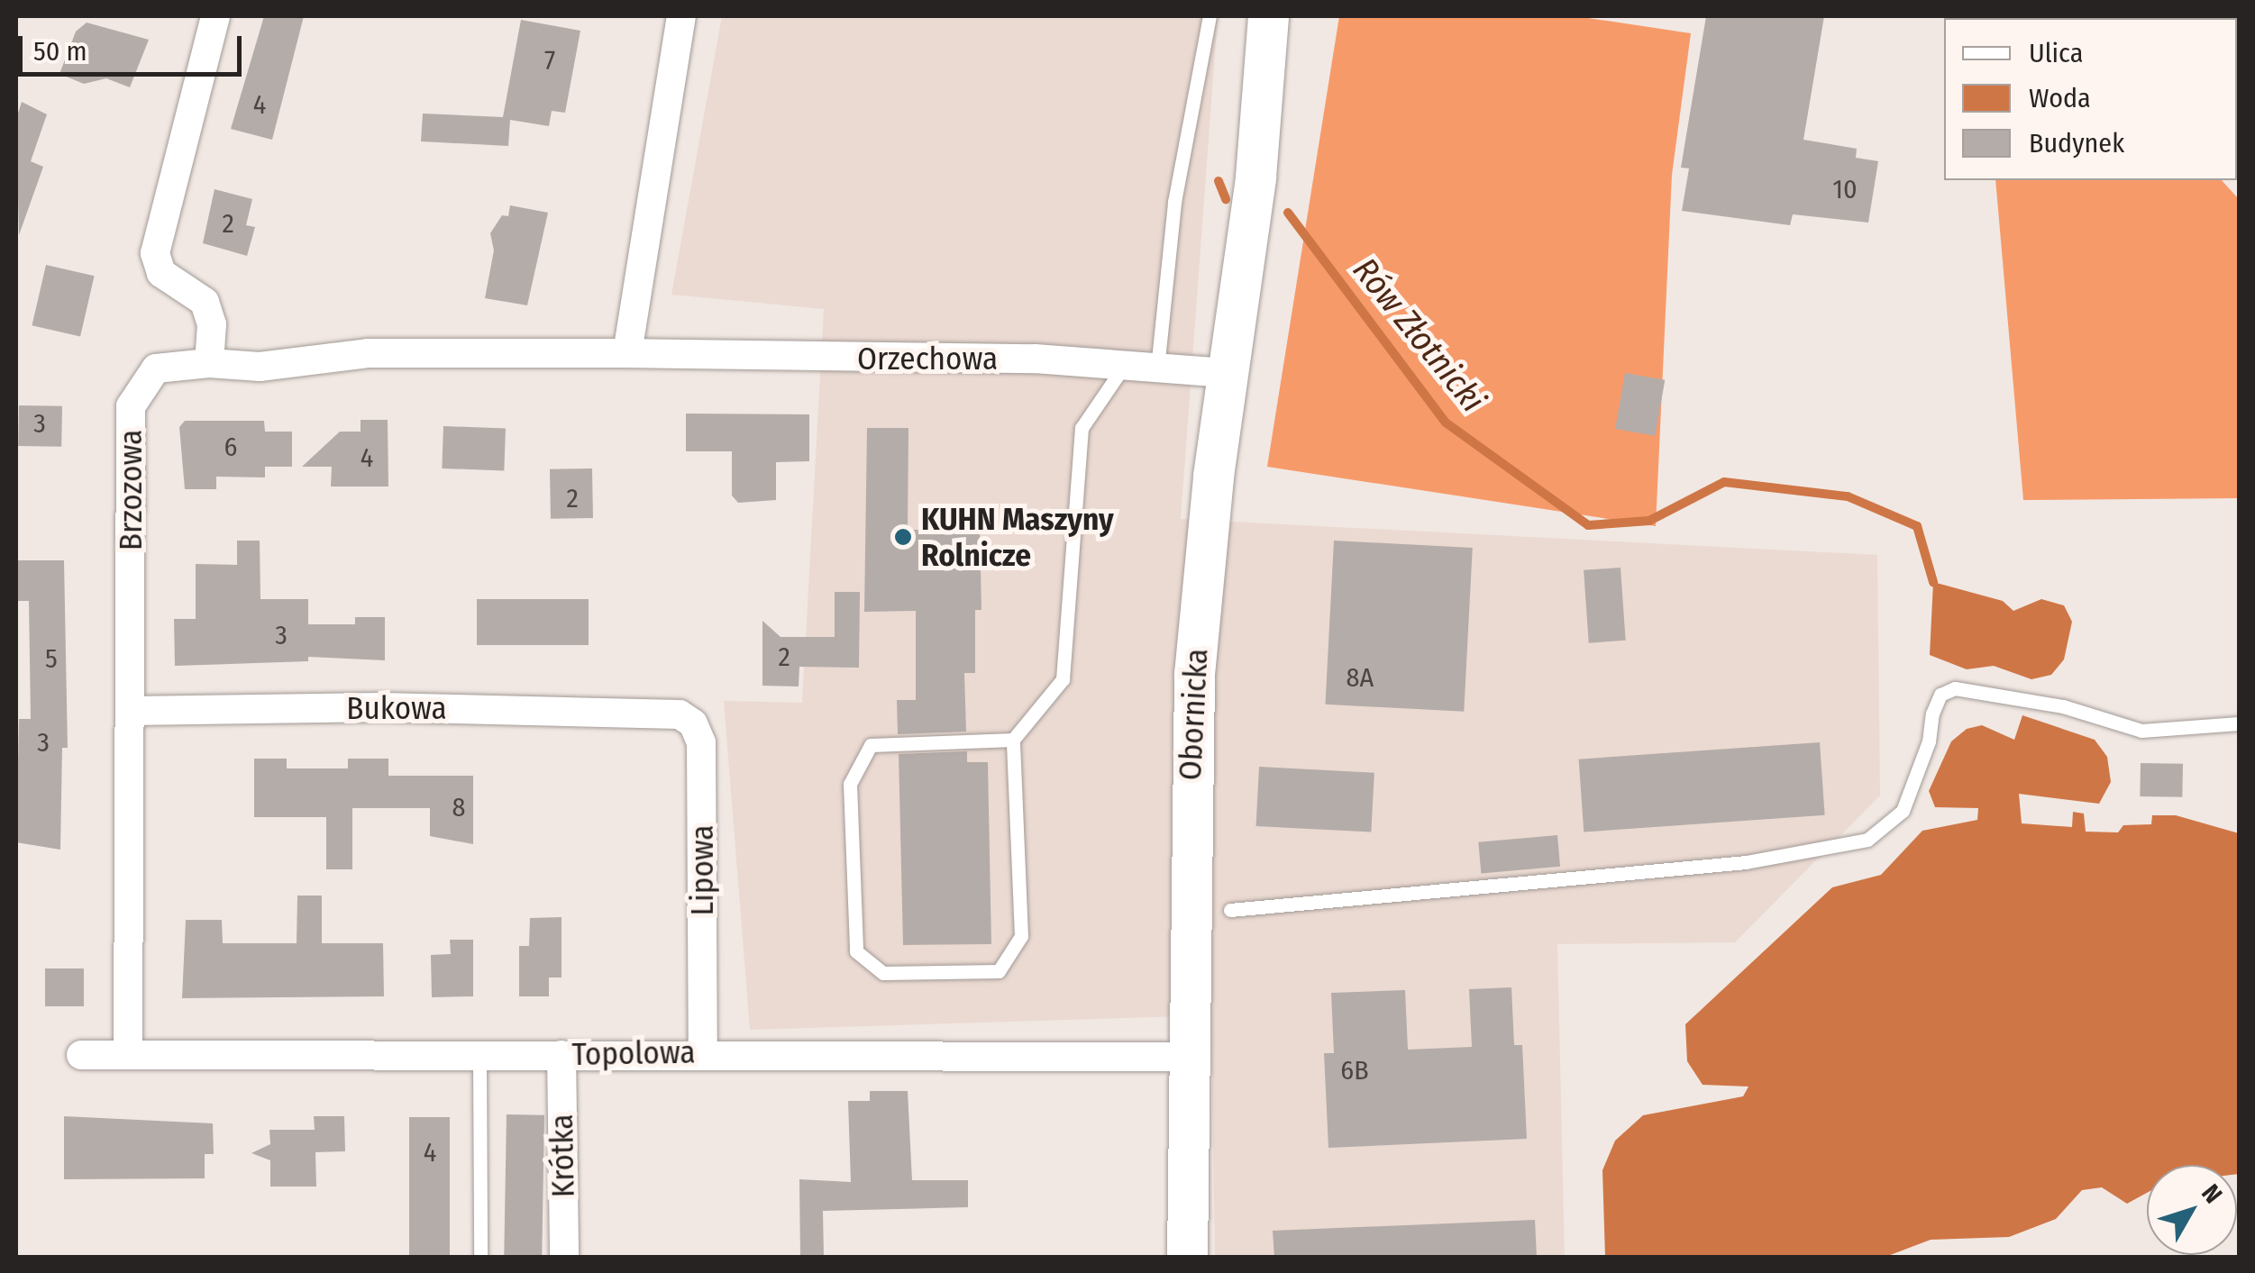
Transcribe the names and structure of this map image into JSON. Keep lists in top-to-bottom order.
{
  "streets": {
    "main road": ["Obornicka"],
    "street": [
      "Orzechowa",
      "Brzozowa",
      "Bukowa",
      "Lipowa",
      "Topolowa",
      "Krótka"
    ]
  },
  "crossings": [
    ["Orzechowa", "Brzozowa"],
    ["Orzechowa", "Obornicka"],
    ["Brzozowa", "Bukowa"],
    ["Brzozowa", "Topolowa"],
    ["Bukowa", "Lipowa"],
    ["Obornicka", "Topolowa"],
    ["Lipowa", "Topolowa"],
    ["Topolowa", "Krótka"]
  ],
  "water": ["Rów Złotnicki"],
  "places": ["KUHN Maszyny Rolnicze"],
  "house_numbers": [
    "7",
    "4",
    "10",
    "2",
    "3",
    "6",
    "4",
    "2",
    "3",
    "2",
    "5",
    "8A",
    "3",
    "8",
    "6B",
    "4"
  ],
  "legend": ["Ulica", "Woda", "Budynek"],
  "scale_bar": "50 m",
  "north": "top right"
}
